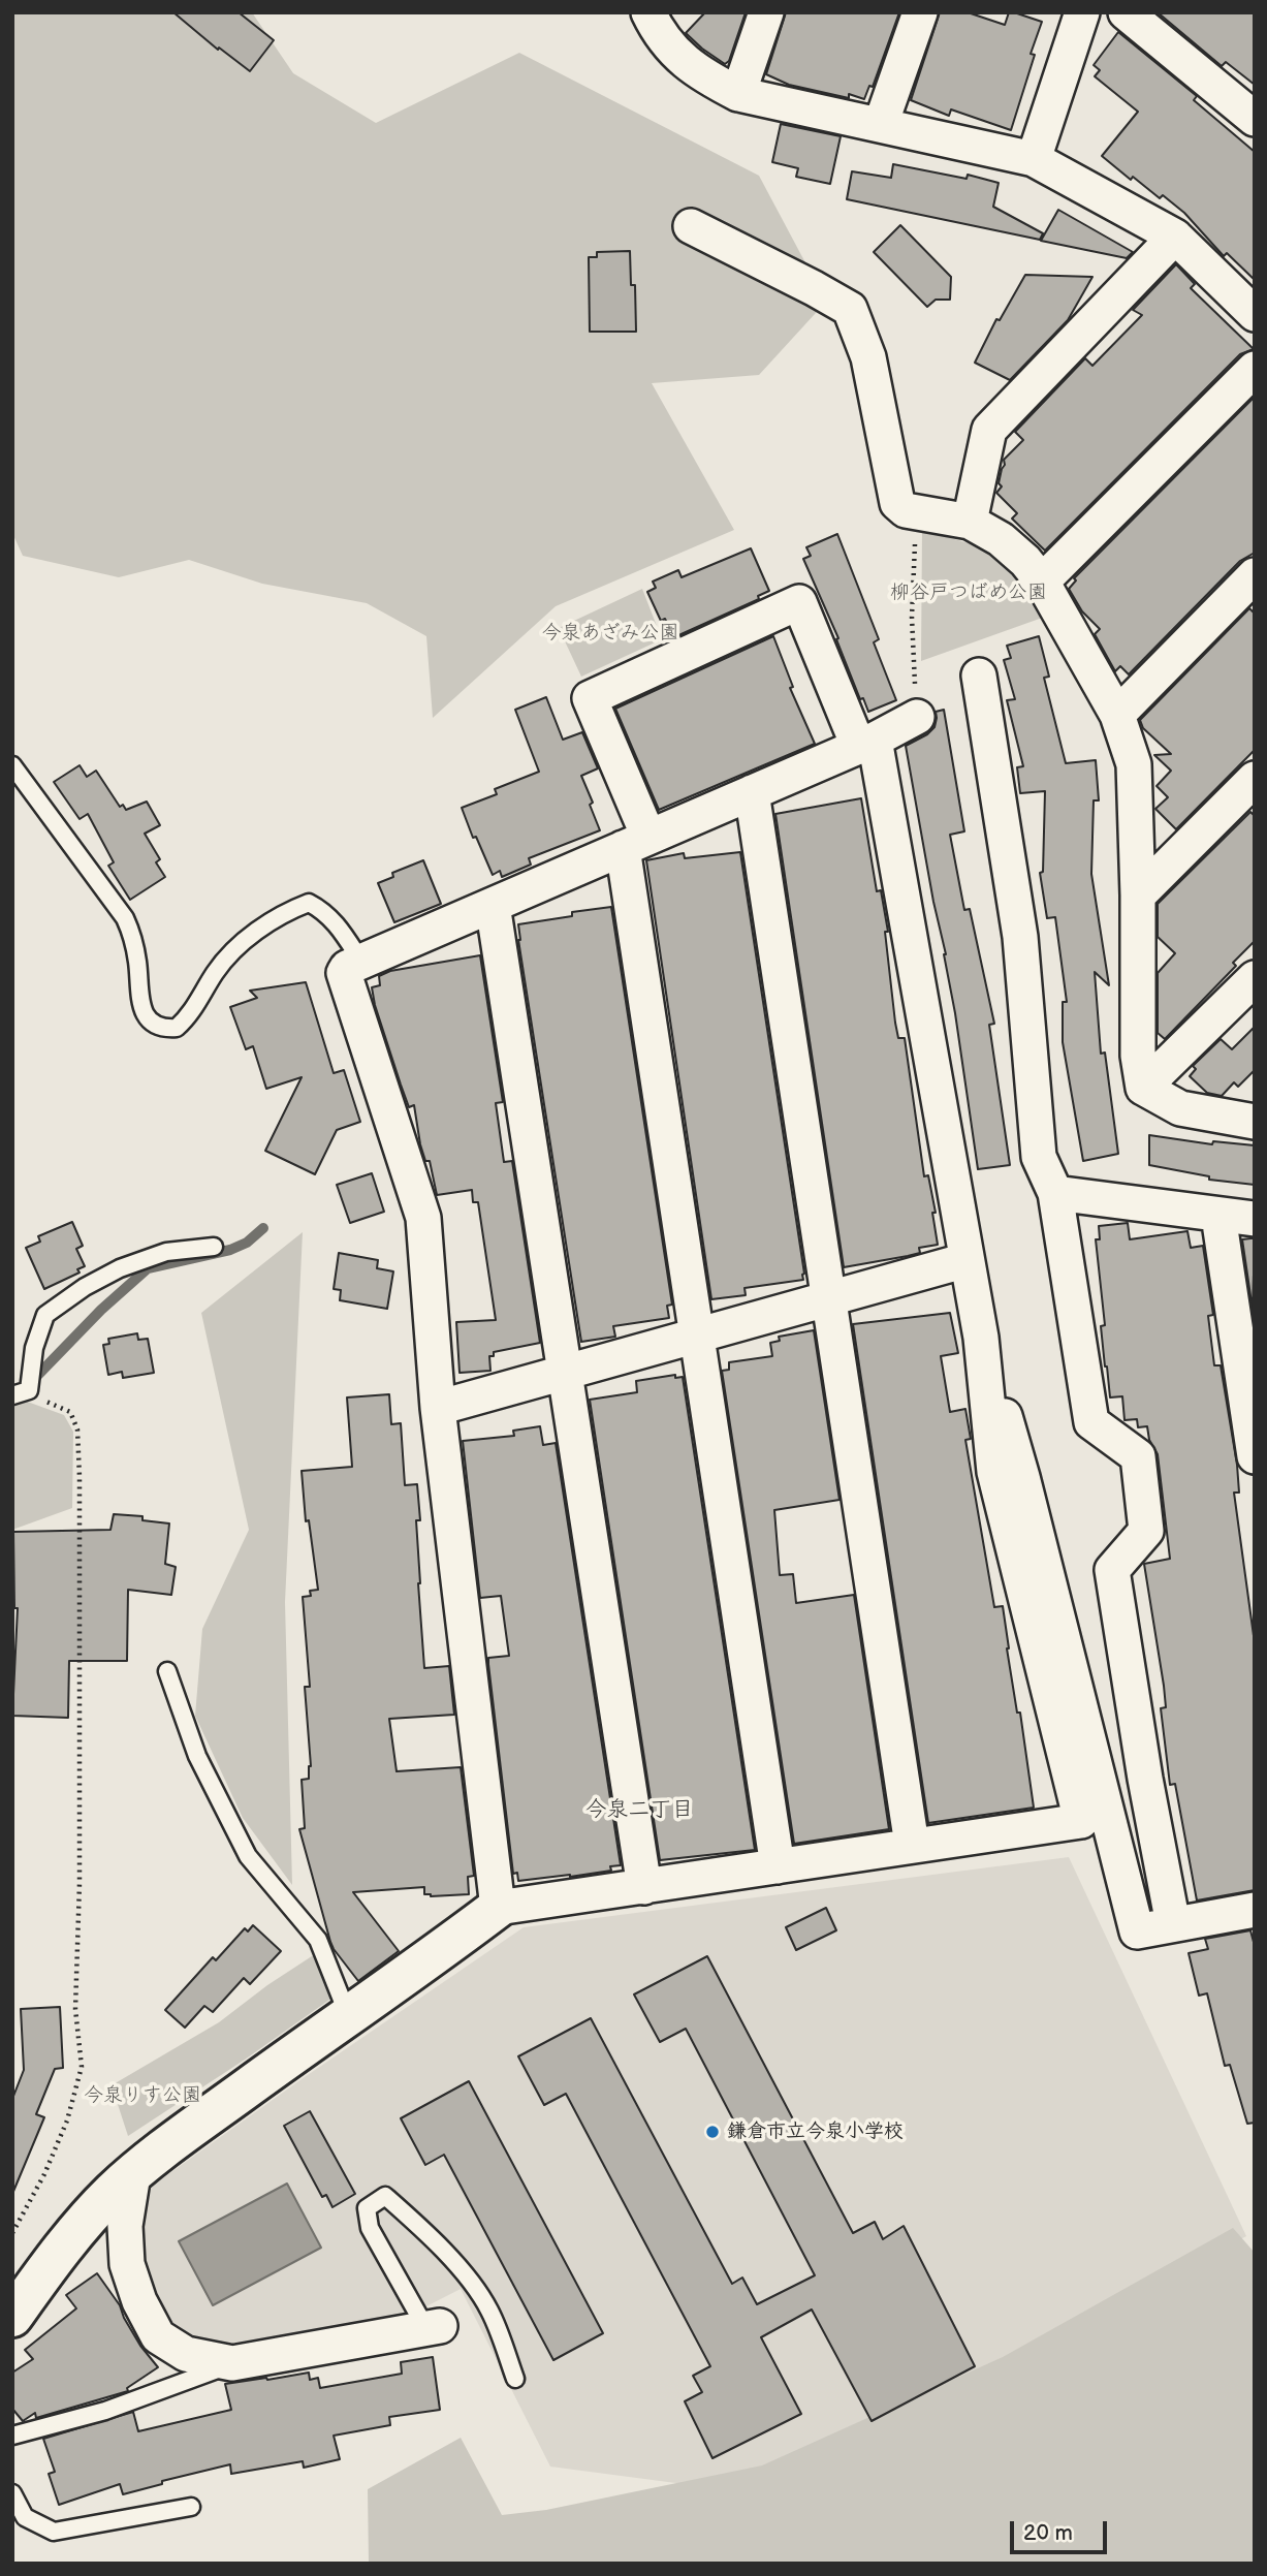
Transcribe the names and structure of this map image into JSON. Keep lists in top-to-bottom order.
{
  "districts": ["今泉二丁目"],
  "parks": ["柳谷戸つばめ公園", "今泉あざみ公園", "今泉りす公園"],
  "places": ["鎌倉市立今泉小学校"],
  "scale_bar": "20 m"
}
